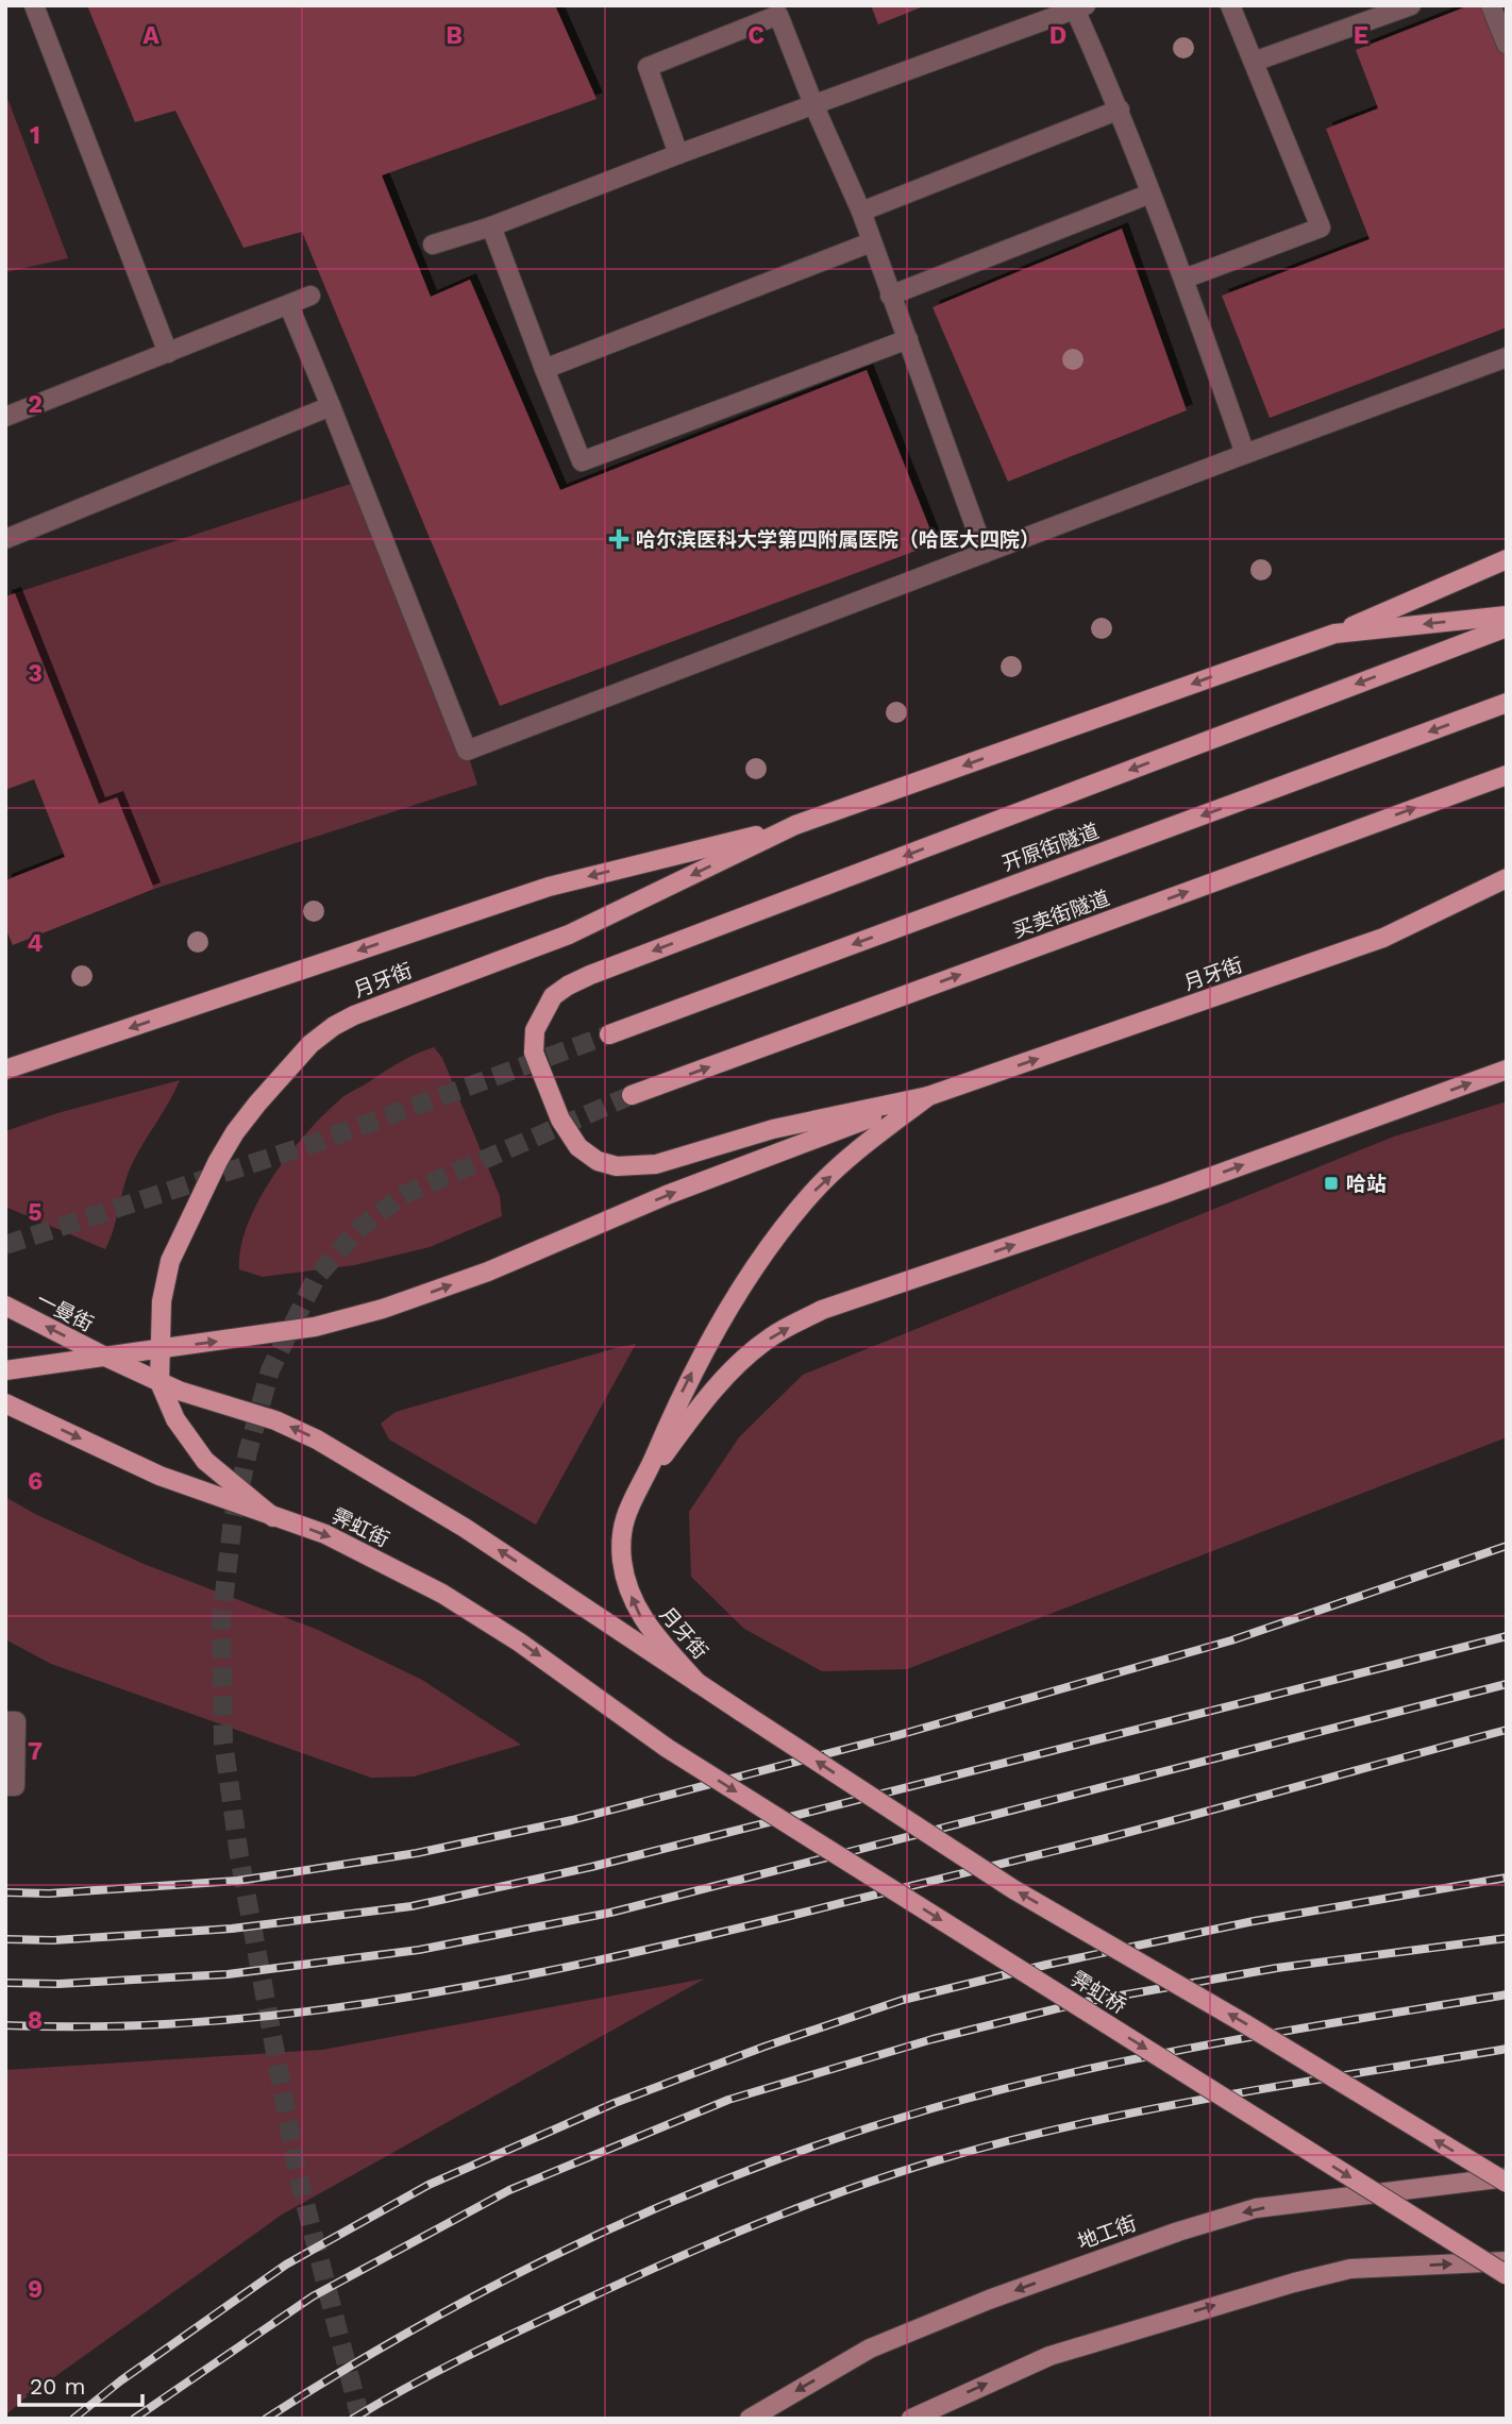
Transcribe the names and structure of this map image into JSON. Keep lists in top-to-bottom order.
{
  "streets": {
    "main road": [
      "开原街隧道",
      "买卖街隧道",
      "月牙街",
      "一曼街",
      "霁虹街",
      "霁虹桥",
      "地工街"
    ]
  },
  "crossings": [
    ["月牙街", "一曼街"],
    ["月牙街", "霁虹街"],
    ["霁虹街", "霁虹桥"]
  ],
  "one_way": ["开原街隧道", "买卖街隧道", "一曼街"],
  "places": {
    "health": ["哈尔滨医科大学第四附属医院（哈医大四院）"],
    "transit": ["哈站"]
  },
  "scale_bar": "20 m",
  "grid": {
    "columns": [
      "A",
      "B",
      "C",
      "D",
      "E"
    ],
    "rows": [
      "1",
      "2",
      "3",
      "4",
      "5",
      "6",
      "7",
      "8",
      "9"
    ]
  }
}
